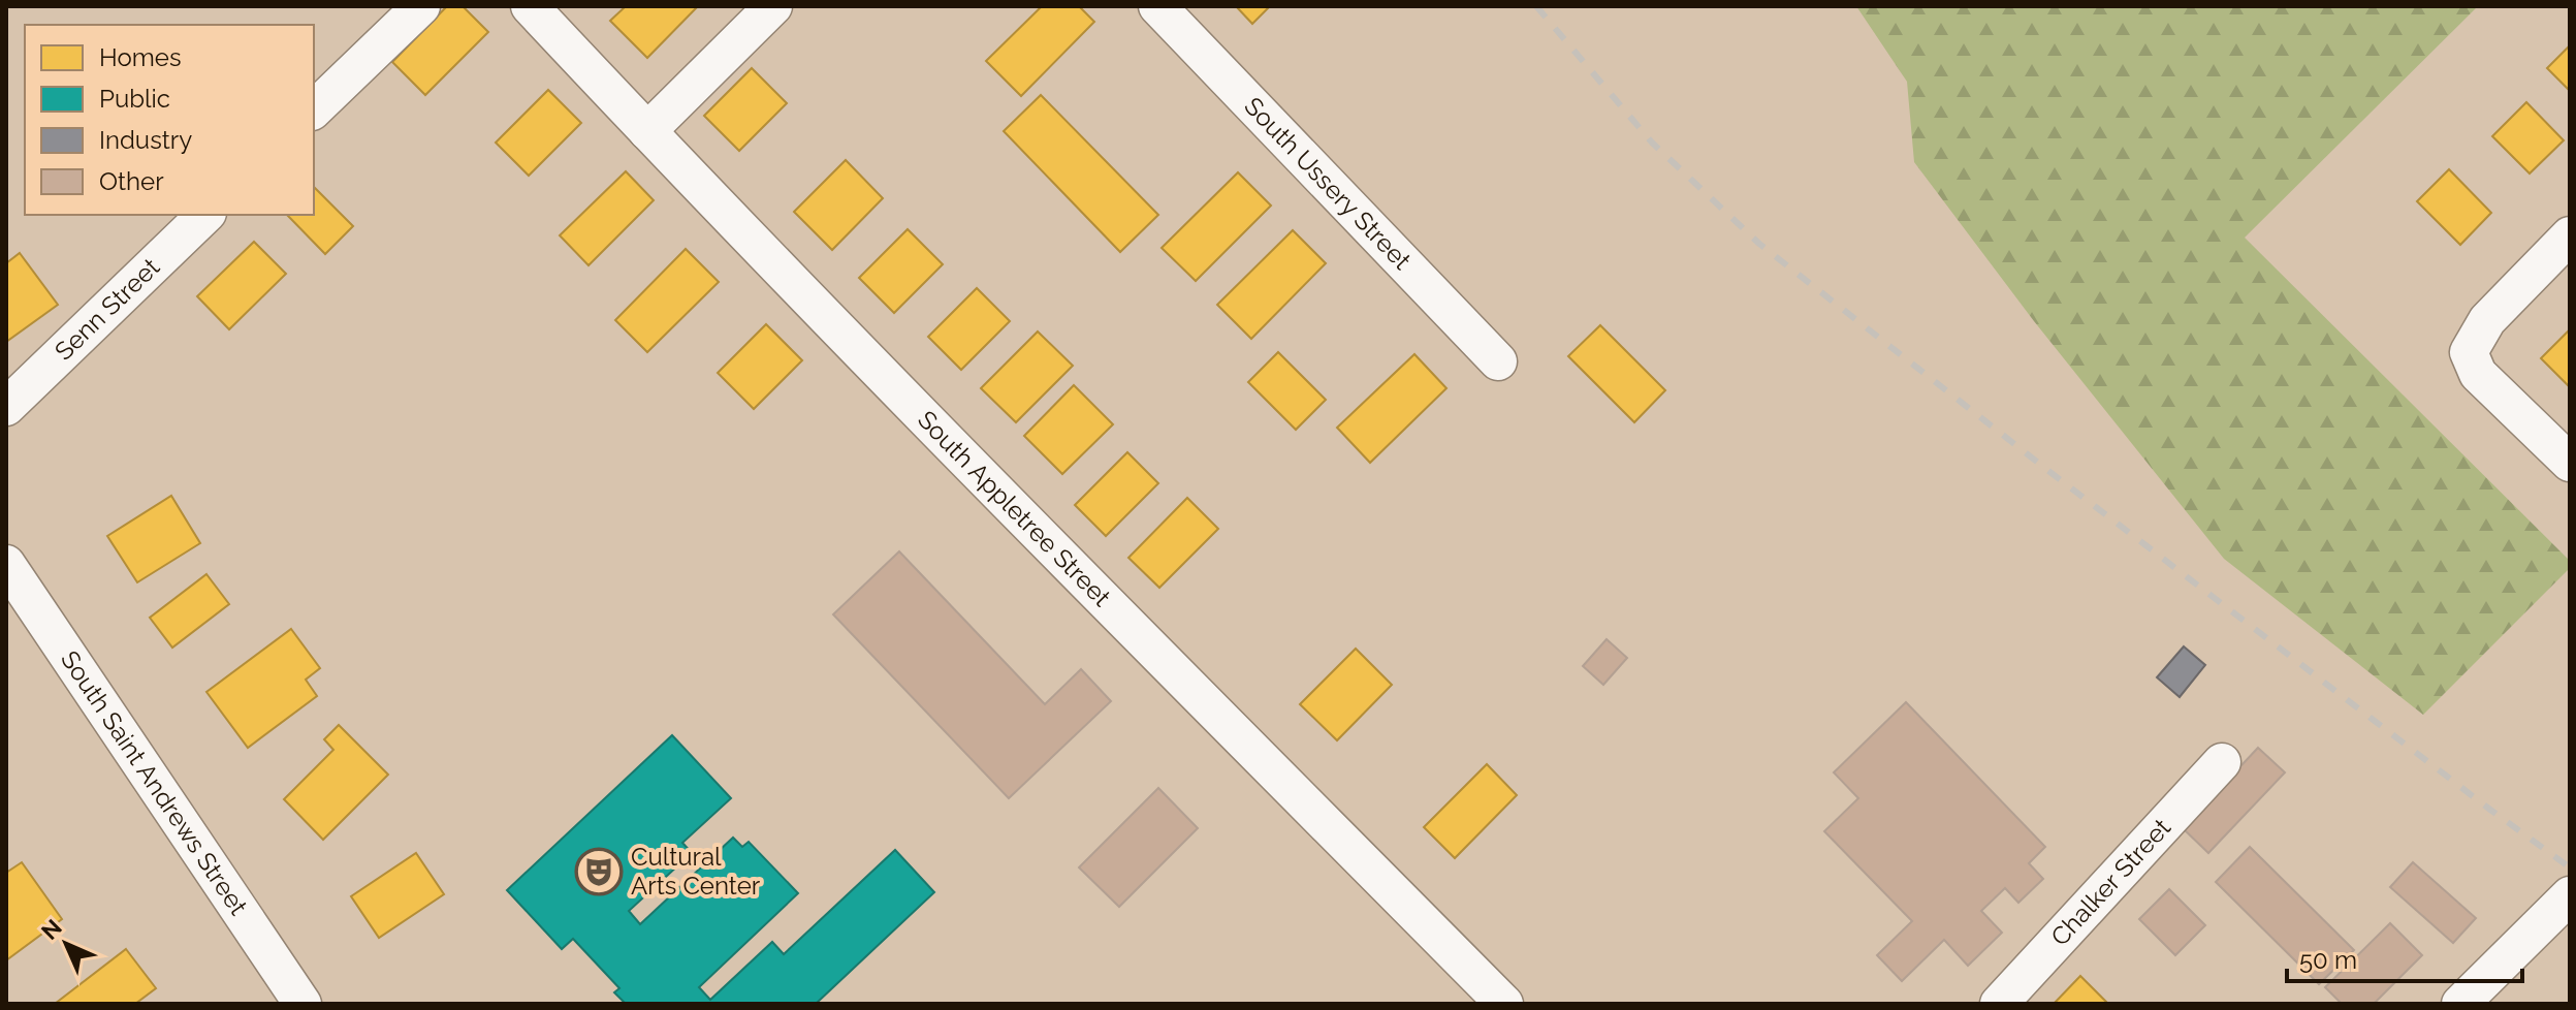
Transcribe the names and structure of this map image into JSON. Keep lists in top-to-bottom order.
{
  "streets": {
    "street": [
      "South Ussery Street",
      "Senn Street",
      "South Appletree Street",
      "South Saint Andrews Street",
      "Chalker Street"
    ]
  },
  "places": {
    "theatre": ["Cultural Arts Center"]
  },
  "legend": [
    "Homes",
    "Public",
    "Industry",
    "Other"
  ],
  "scale_bar": "50 m",
  "north": "top left"
}
